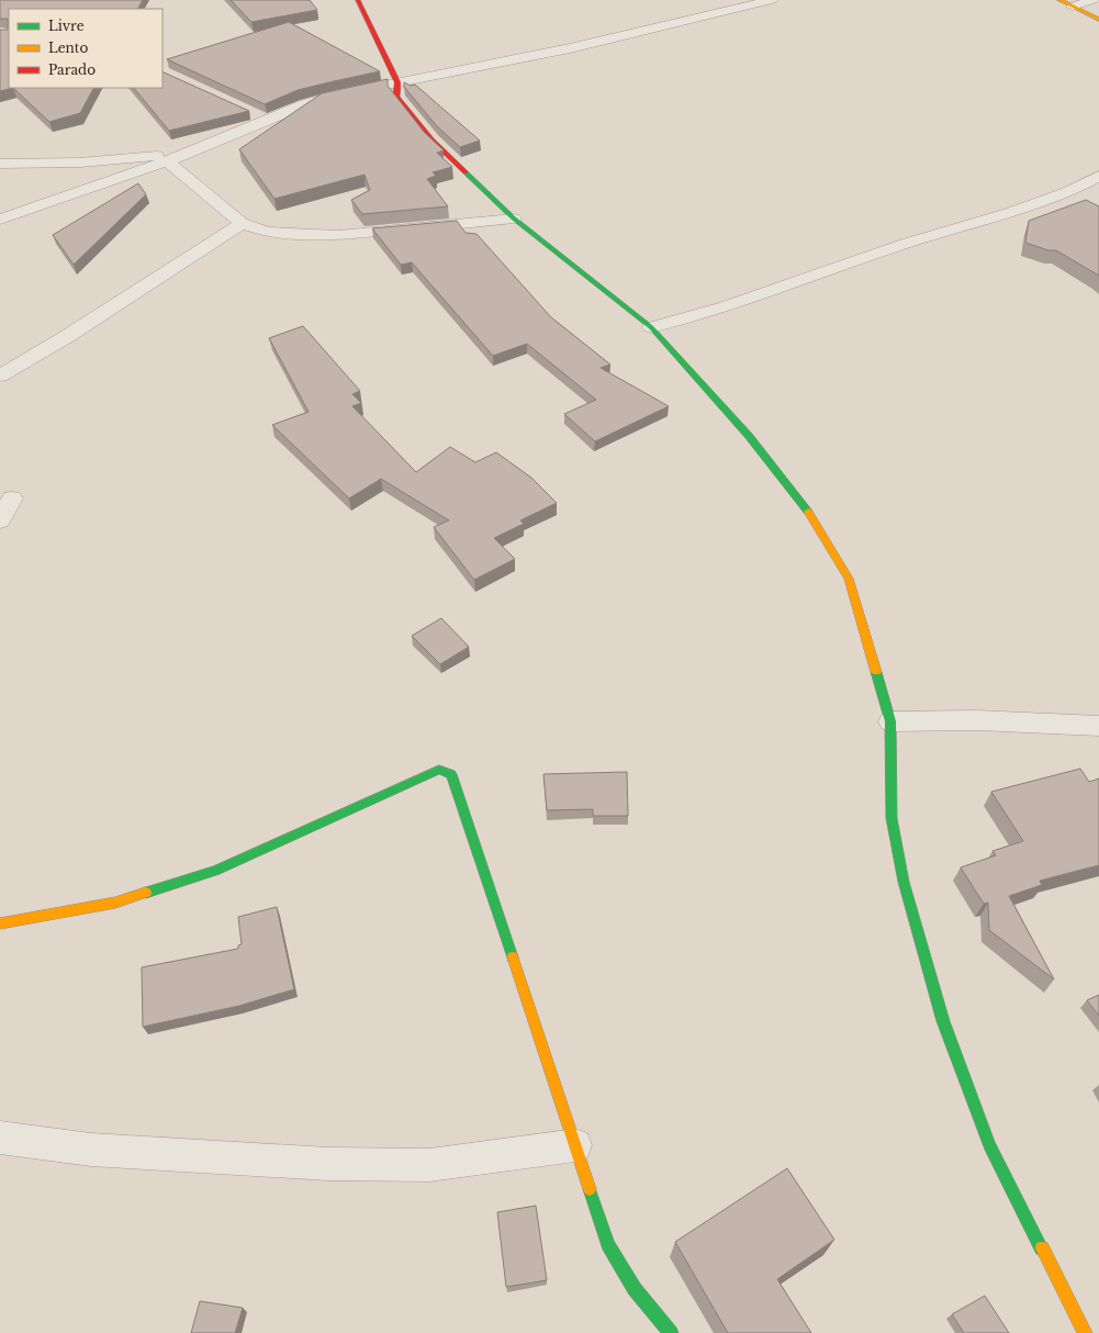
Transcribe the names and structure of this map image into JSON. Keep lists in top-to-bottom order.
{
  "legend": ["Livre", "Lento", "Parado"]
}
